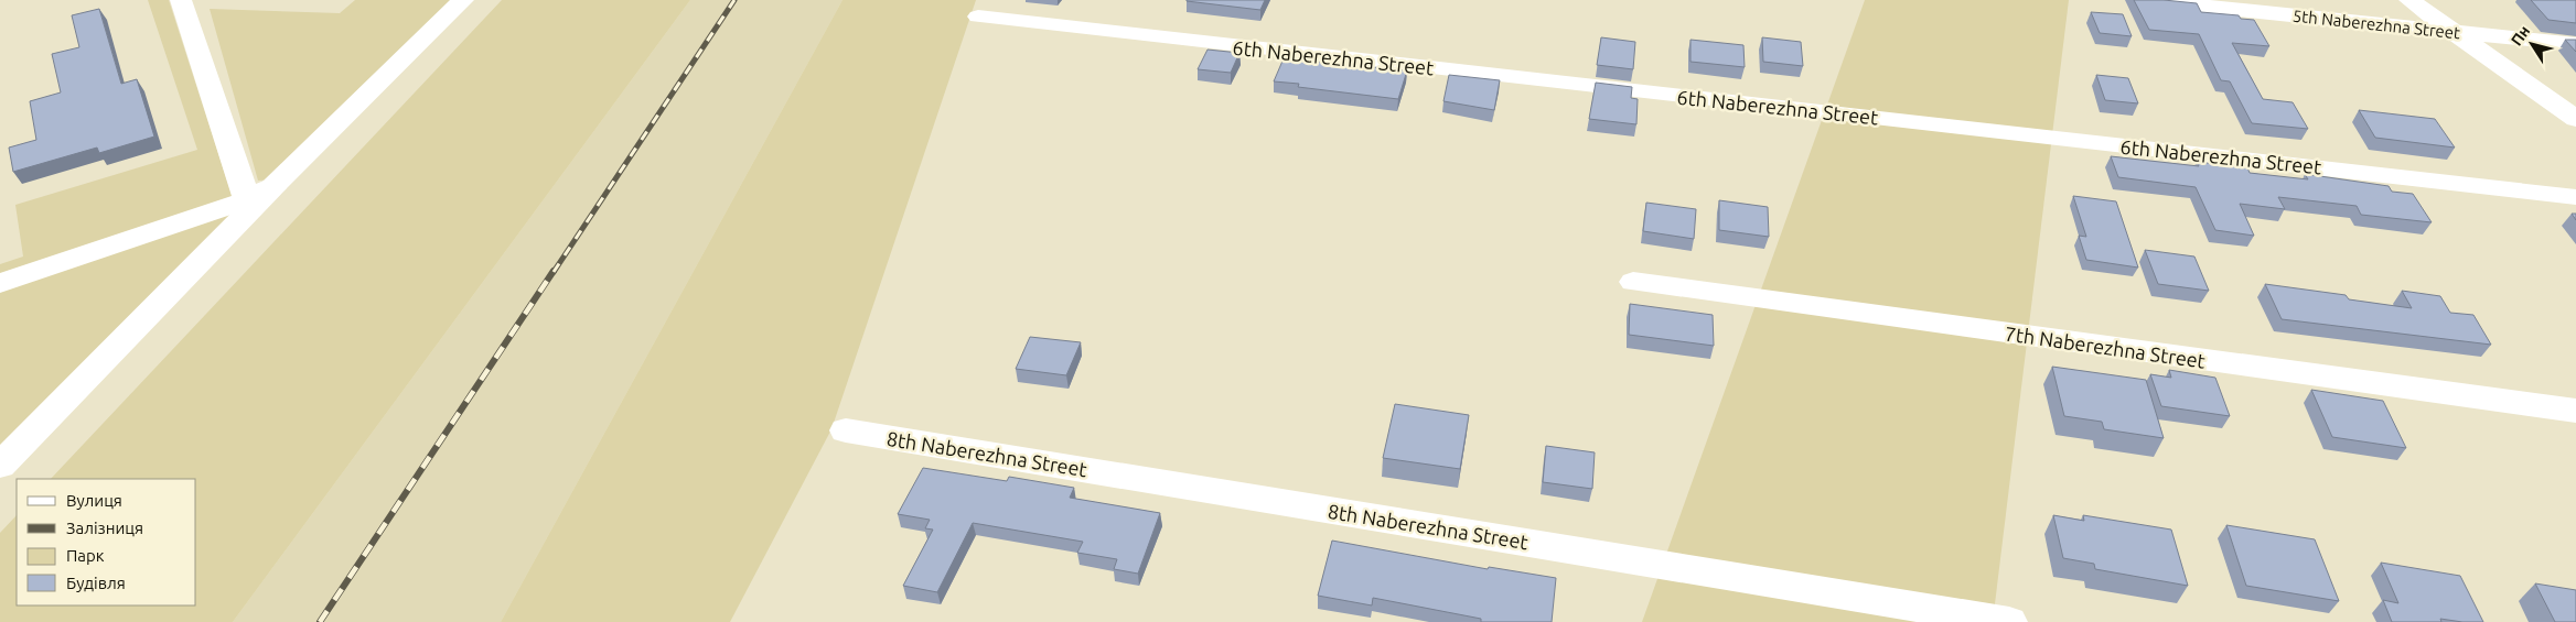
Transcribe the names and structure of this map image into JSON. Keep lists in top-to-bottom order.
{
  "streets": {
    "street": [
      "5th Naberezhna Street",
      "6th Naberezhna Street",
      "7th Naberezhna Street",
      "8th Naberezhna Street"
    ]
  },
  "legend": [
    "Вулиця",
    "Залізниця",
    "Парк",
    "Будівля"
  ],
  "north": "top left"
}
